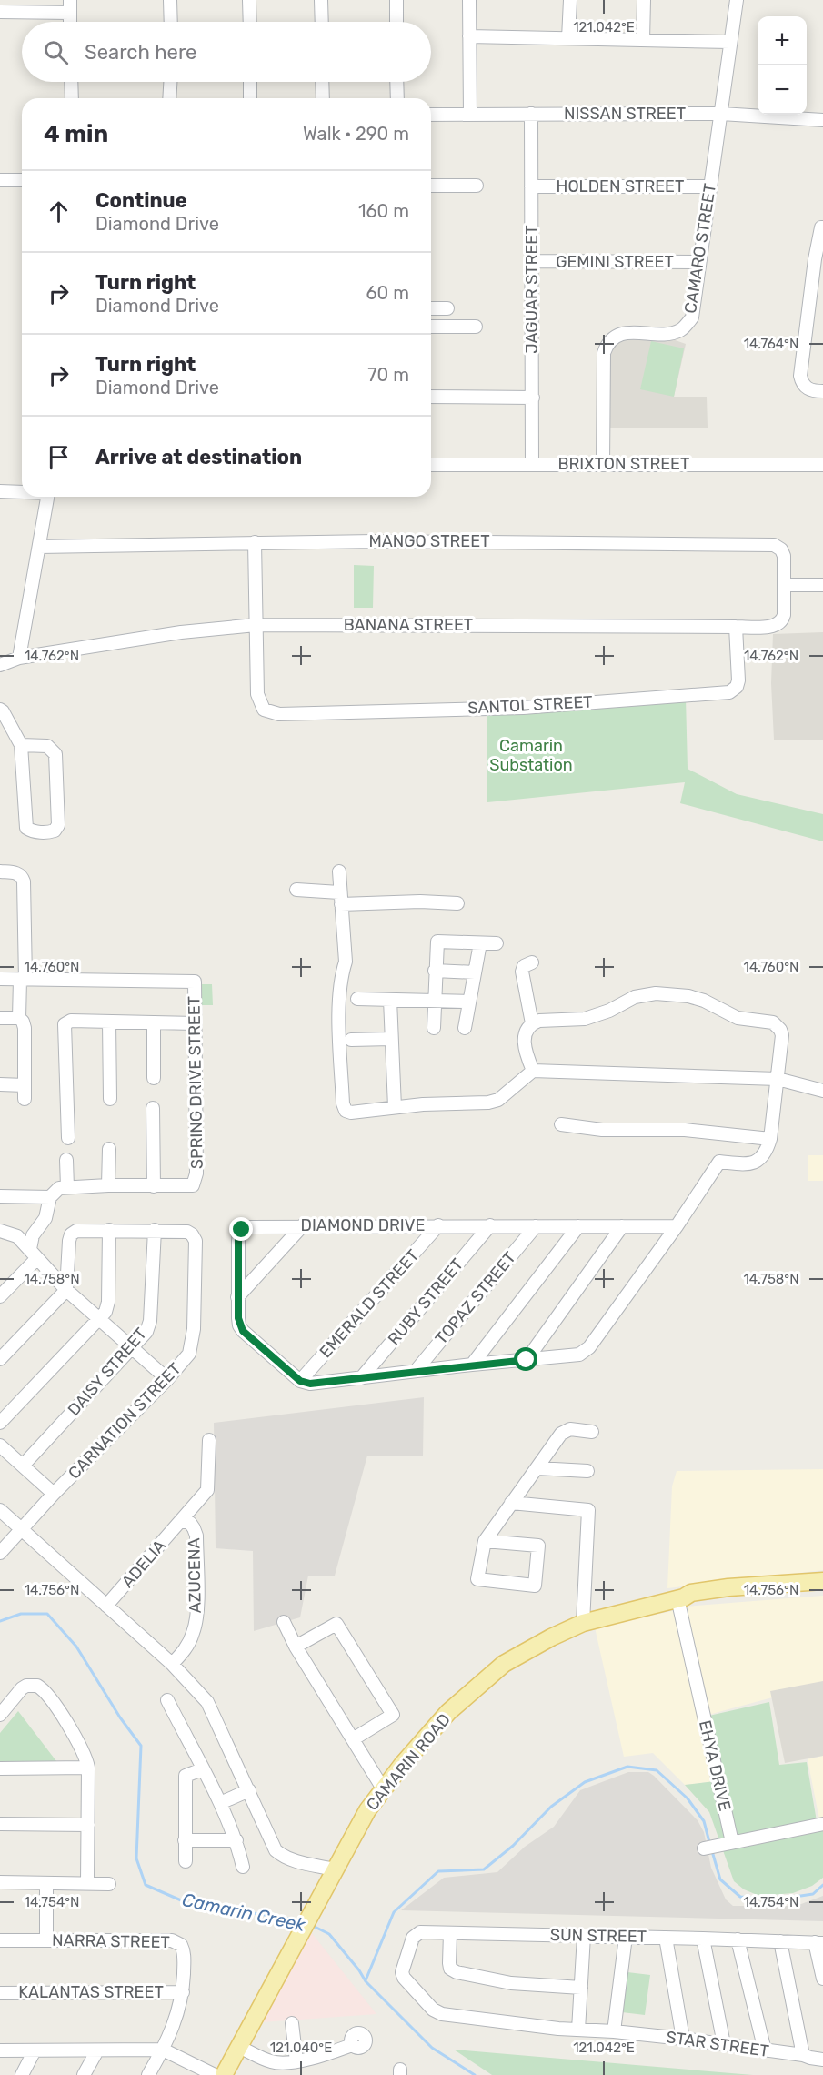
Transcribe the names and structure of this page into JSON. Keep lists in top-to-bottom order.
{
  "streets": {
    "main road": ["CAMARIN ROAD"],
    "street": [
      "NISSAN STREET",
      "HOLDEN STREET",
      "CAMARO STREET",
      "GEMINI STREET",
      "JAGUAR STREET",
      "BRIXTON STREET",
      "MANGO STREET",
      "BANANA STREET",
      "SANTOL STREET",
      "SPRING DRIVE STREET",
      "DIAMOND DRIVE",
      "TOPAZ STREET",
      "RUBY STREET",
      "EMERALD STREET",
      "DAISY STREET",
      "CARNATION STREET",
      "ADELIA",
      "AZUCENA",
      "EHYA DRIVE",
      "SUN STREET",
      "NARRA STREET",
      "KALANTAS STREET",
      "STAR STREET"
    ]
  },
  "crossings": [
    ["NISSAN STREET", "CAMARO STREET"],
    ["NISSAN STREET", "JAGUAR STREET"],
    ["HOLDEN STREET", "CAMARO STREET"],
    ["HOLDEN STREET", "JAGUAR STREET"],
    ["CAMARO STREET", "GEMINI STREET"],
    ["CAMARO STREET", "BRIXTON STREET"],
    ["GEMINI STREET", "JAGUAR STREET"],
    ["JAGUAR STREET", "BRIXTON STREET"],
    ["MANGO STREET", "BANANA STREET"],
    ["BANANA STREET", "SANTOL STREET"],
    ["DIAMOND DRIVE", "TOPAZ STREET"],
    ["DIAMOND DRIVE", "RUBY STREET"],
    ["DIAMOND DRIVE", "EMERALD STREET"],
    ["DAISY STREET", "CARNATION STREET"],
    ["ADELIA", "AZUCENA"],
    ["CAMARIN ROAD", "EHYA DRIVE"],
    ["SUN STREET", "STAR STREET"],
    ["NARRA STREET", "KALANTAS STREET"]
  ],
  "water": ["Camarin Creek"],
  "parks": ["Camarin Substation"],
  "page": {
    "map_buttons": ["+", "−"],
    "search": "Search here",
    "heading": ["4 min", "Walk · 290 m"],
    "list": [
      ["Continue", "Diamond Drive", "160 m"],
      ["Turn right", "Diamond Drive", "60 m"],
      ["Turn right", "Diamond Drive", "70 m"],
      "Arrive at destination"
    ]
  },
  "coordinates": [
    "121.042°E",
    "14.764°N",
    "14.762°N",
    "14.760°N",
    "14.758°N",
    "14.756°N",
    "14.754°N",
    "121.040°E"
  ]
}
